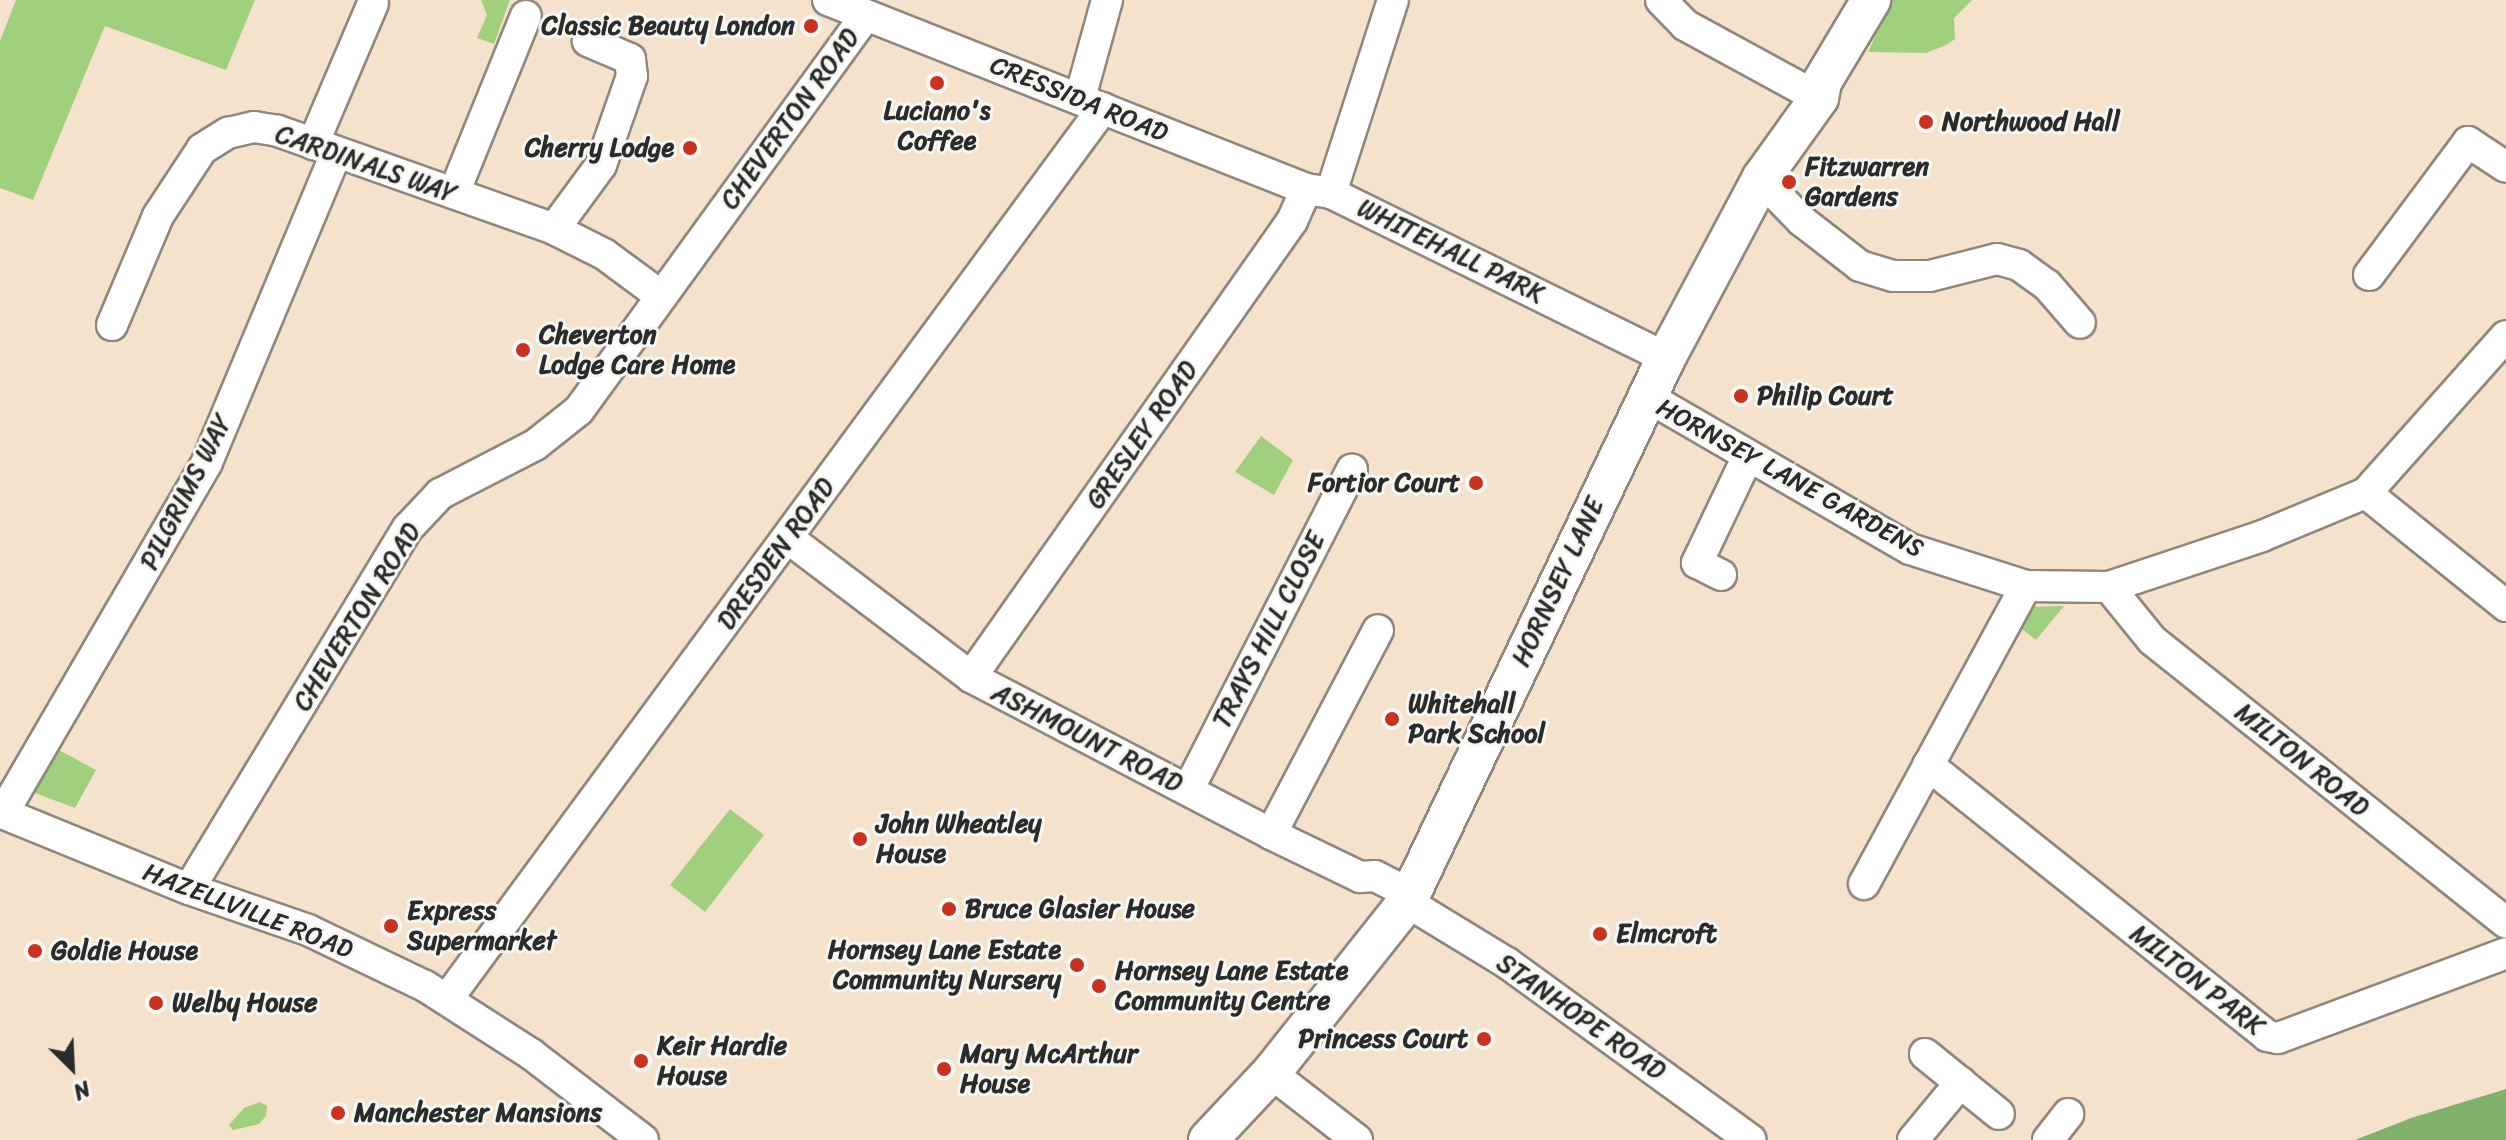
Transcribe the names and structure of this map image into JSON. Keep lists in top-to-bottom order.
{
  "streets": {
    "main road": ["HORNSEY LANE"],
    "street": [
      "CRESSIDA ROAD",
      "CHEVERTON ROAD",
      "CARDINALS WAY",
      "WHITEHALL PARK",
      "GRESLEY ROAD",
      "HORNSEY LANE GARDENS",
      "PILGRIMS WAY",
      "DRESDEN ROAD",
      "TRAYS HILL CLOSE",
      "ASHMOUNT ROAD",
      "MILTON ROAD",
      "HAZELLVILLE ROAD",
      "MILTON PARK",
      "STANHOPE ROAD"
    ]
  },
  "crossings": [
    ["CRESSIDA ROAD", "CHEVERTON ROAD"],
    ["CRESSIDA ROAD", "WHITEHALL PARK"],
    ["CRESSIDA ROAD", "GRESLEY ROAD"],
    ["CRESSIDA ROAD", "DRESDEN ROAD"],
    ["CHEVERTON ROAD", "CARDINALS WAY"],
    ["CHEVERTON ROAD", "HAZELLVILLE ROAD"],
    ["CARDINALS WAY", "PILGRIMS WAY"],
    ["WHITEHALL PARK", "GRESLEY ROAD"],
    ["WHITEHALL PARK", "HORNSEY LANE"],
    ["GRESLEY ROAD", "ASHMOUNT ROAD"],
    ["HORNSEY LANE GARDENS", "HORNSEY LANE"],
    ["HORNSEY LANE GARDENS", "MILTON ROAD"],
    ["PILGRIMS WAY", "HAZELLVILLE ROAD"],
    ["DRESDEN ROAD", "ASHMOUNT ROAD"],
    ["DRESDEN ROAD", "HAZELLVILLE ROAD"],
    ["HORNSEY LANE", "ASHMOUNT ROAD"],
    ["HORNSEY LANE", "STANHOPE ROAD"],
    ["TRAYS HILL CLOSE", "ASHMOUNT ROAD"],
    ["ASHMOUNT ROAD", "STANHOPE ROAD"]
  ],
  "places": [
    "Classic Beauty London",
    "Luciano's Coffee",
    "Northwood Hall",
    "Cherry Lodge",
    "Fitzwarren Gardens",
    "Cheverton Lodge Care Home",
    "Philip Court",
    "Fortior Court",
    "Whitehall Park School",
    "John Wheatley House",
    "Bruce Glasier House",
    "Express Supermarket",
    "Elmcroft",
    "Goldie House",
    "Hornsey Lane Estate Community Nursery",
    "Hornsey Lane Estate Community Centre",
    "Welby House",
    "Princess Court",
    "Keir Hardie House",
    "Mary McArthur House",
    "Manchester Mansions"
  ],
  "north": "bottom right"
}
